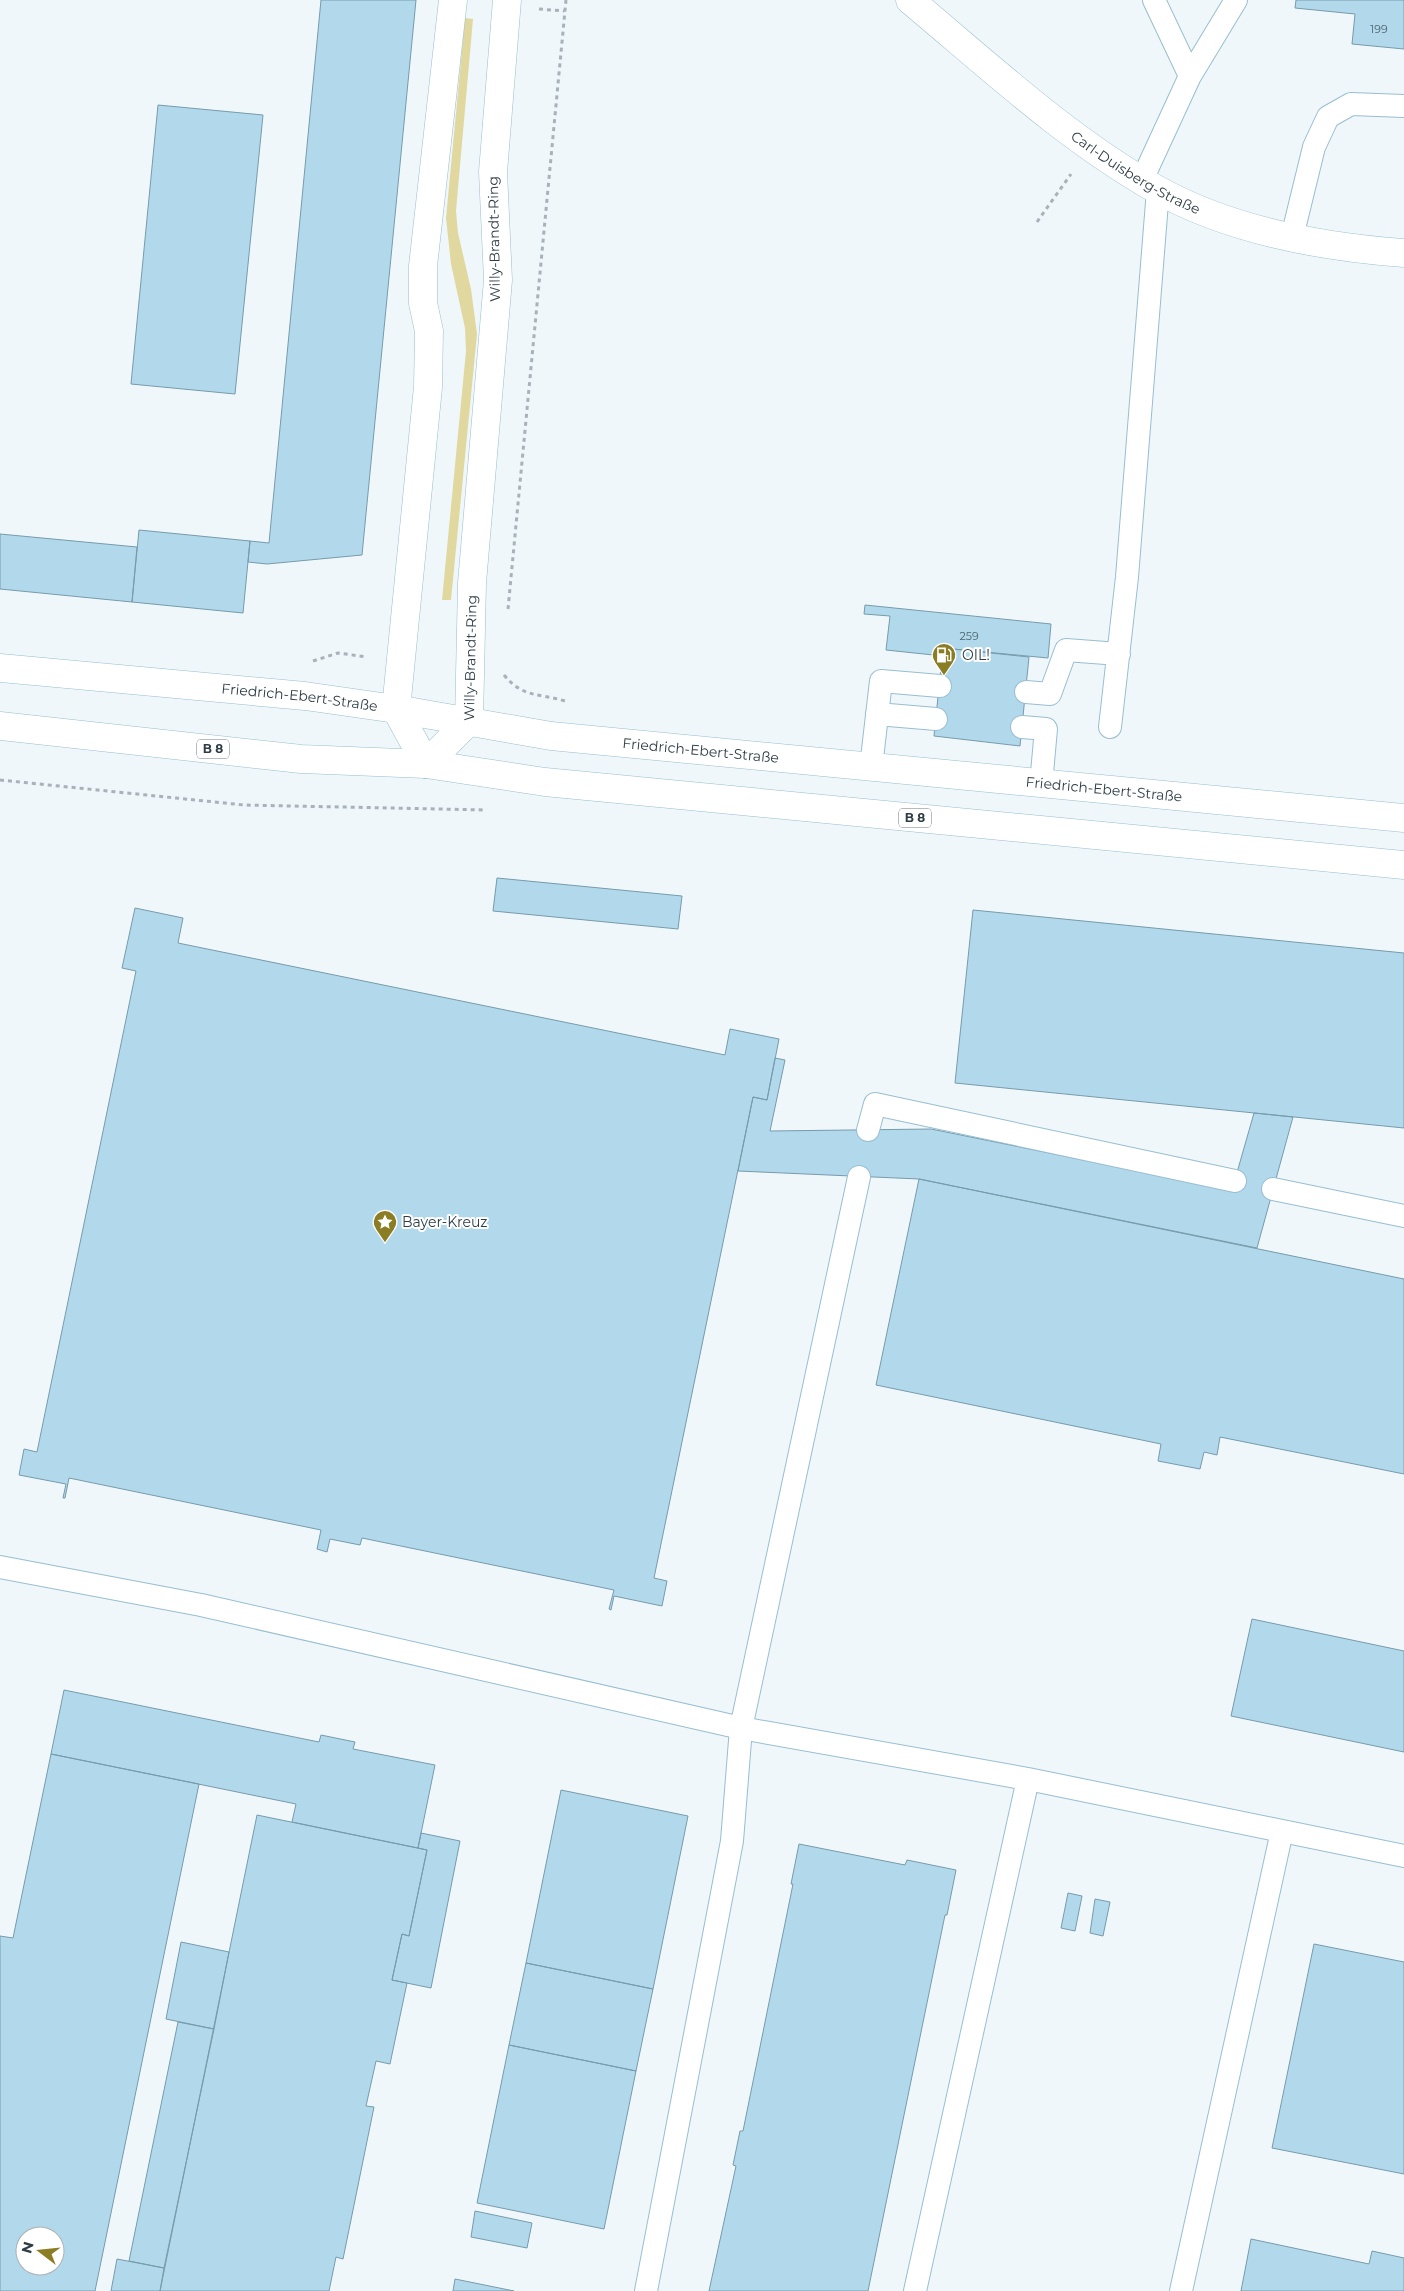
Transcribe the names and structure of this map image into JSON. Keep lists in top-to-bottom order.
{
  "streets": {
    "main road": [
      "Carl-Duisberg-Straße",
      "Willy-Brandt-Ring",
      "Friedrich-Ebert-Straße",
      "B 8"
    ]
  },
  "crossings": [
    ["Willy-Brandt-Ring", "Friedrich-Ebert-Straße"],
    ["Willy-Brandt-Ring", "B 8"]
  ],
  "places": {
    "fuel station": ["OIL!"],
    "place": ["Bayer-Kreuz"]
  },
  "house_numbers": ["199", "259"],
  "north": "left"
}
